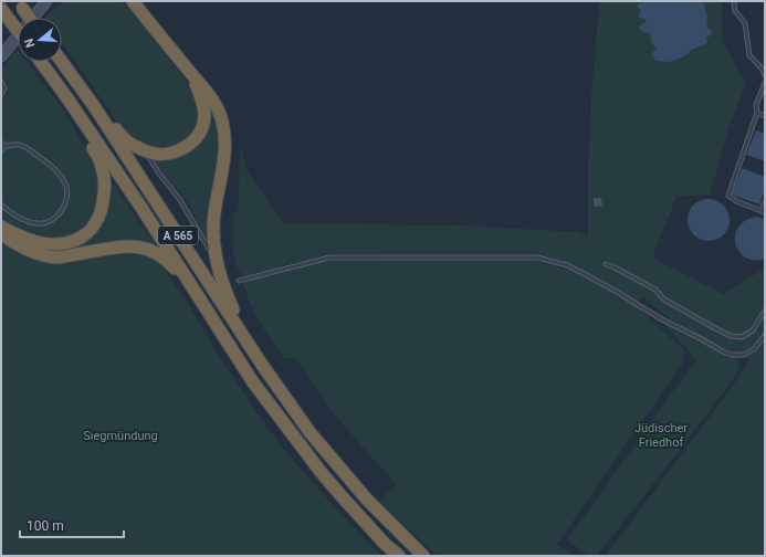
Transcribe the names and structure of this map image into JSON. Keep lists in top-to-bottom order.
{
  "streets": {
    "highway": ["A 565"]
  },
  "parks": ["Jüdischer Friedhof", "Siegmündung"],
  "scale_bar": "100 m",
  "north": "left"
}
